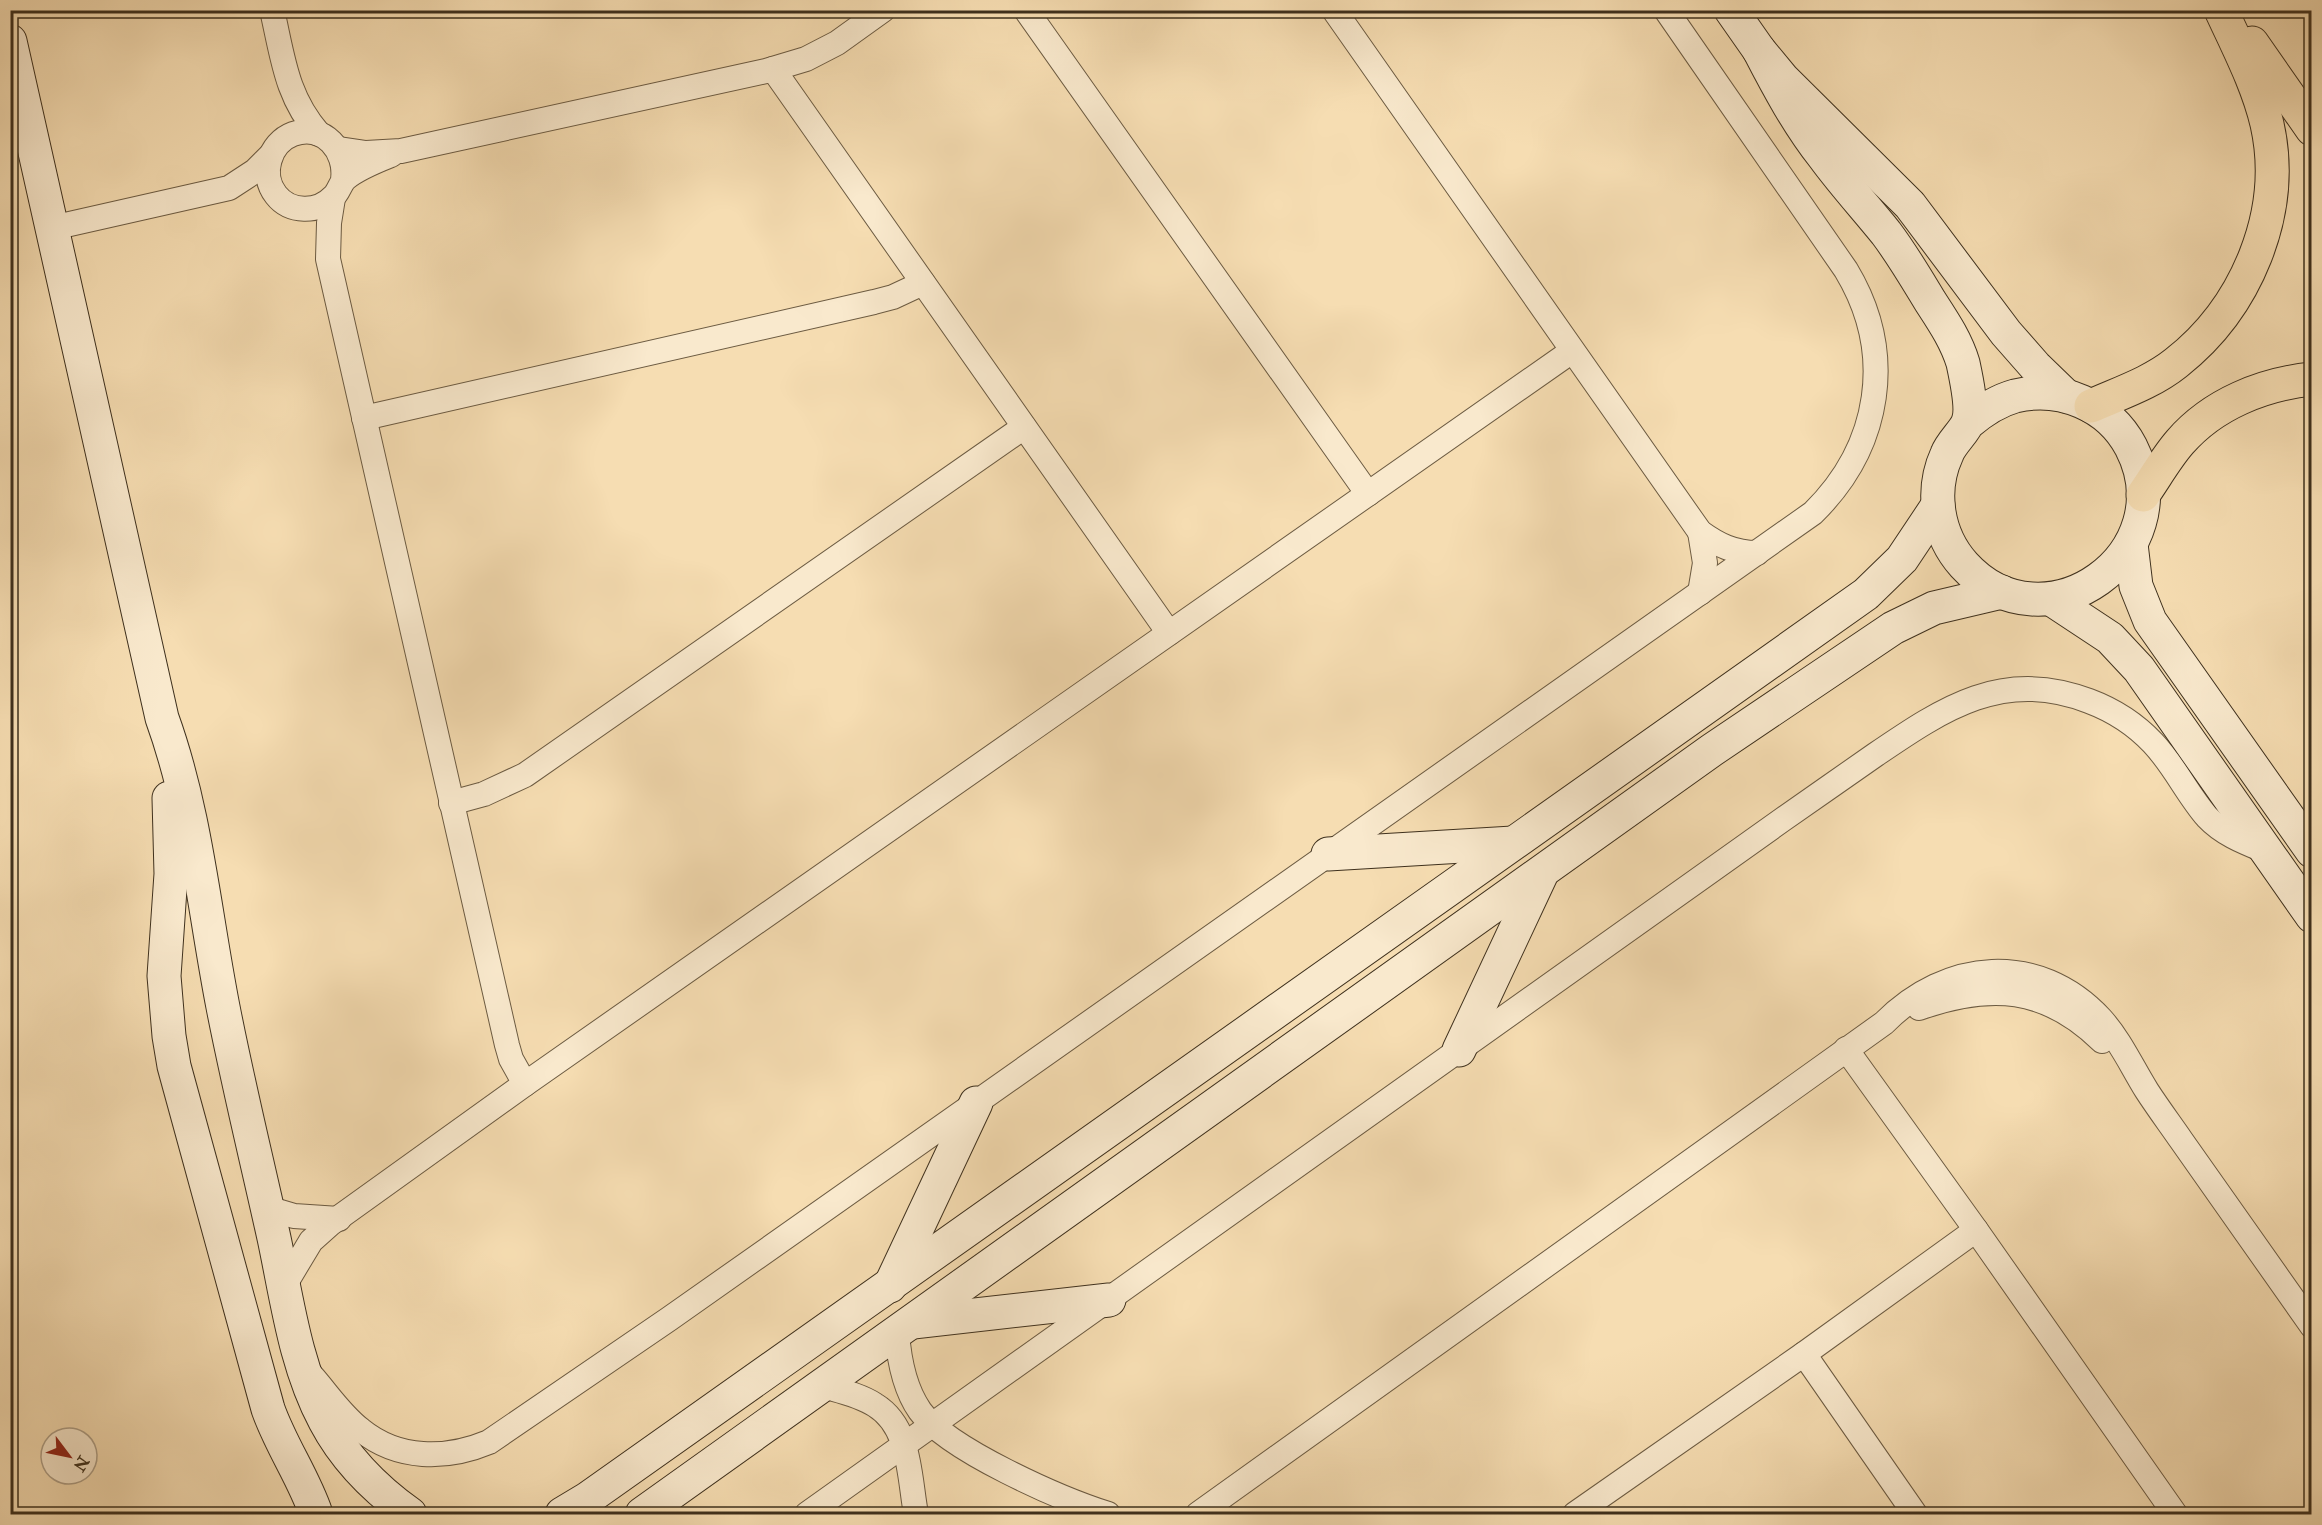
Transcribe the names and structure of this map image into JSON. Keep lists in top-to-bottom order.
{
  "north": "bottom right"
}
